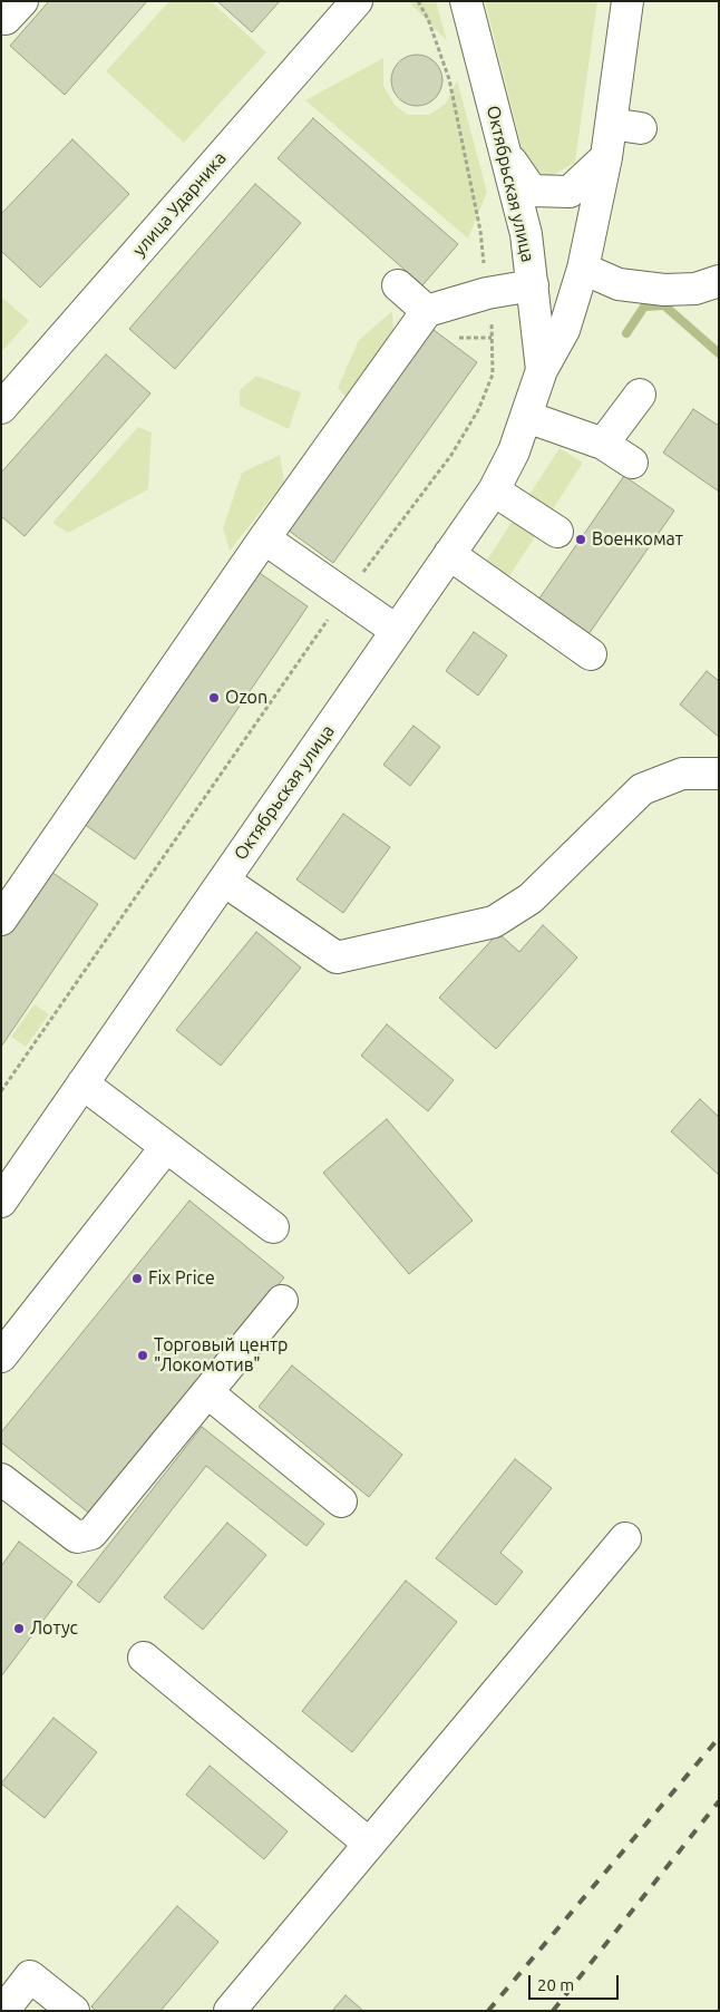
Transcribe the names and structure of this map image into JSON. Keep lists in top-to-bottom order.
{
  "streets": {
    "street": ["Октябрьская улица", "улица Ударника"]
  },
  "places": [
    "Военкомат",
    "Ozon",
    "Fix Price",
    "Торговый центр \"Локомотив\"",
    "Лотус"
  ],
  "scale_bar": "20 m"
}
